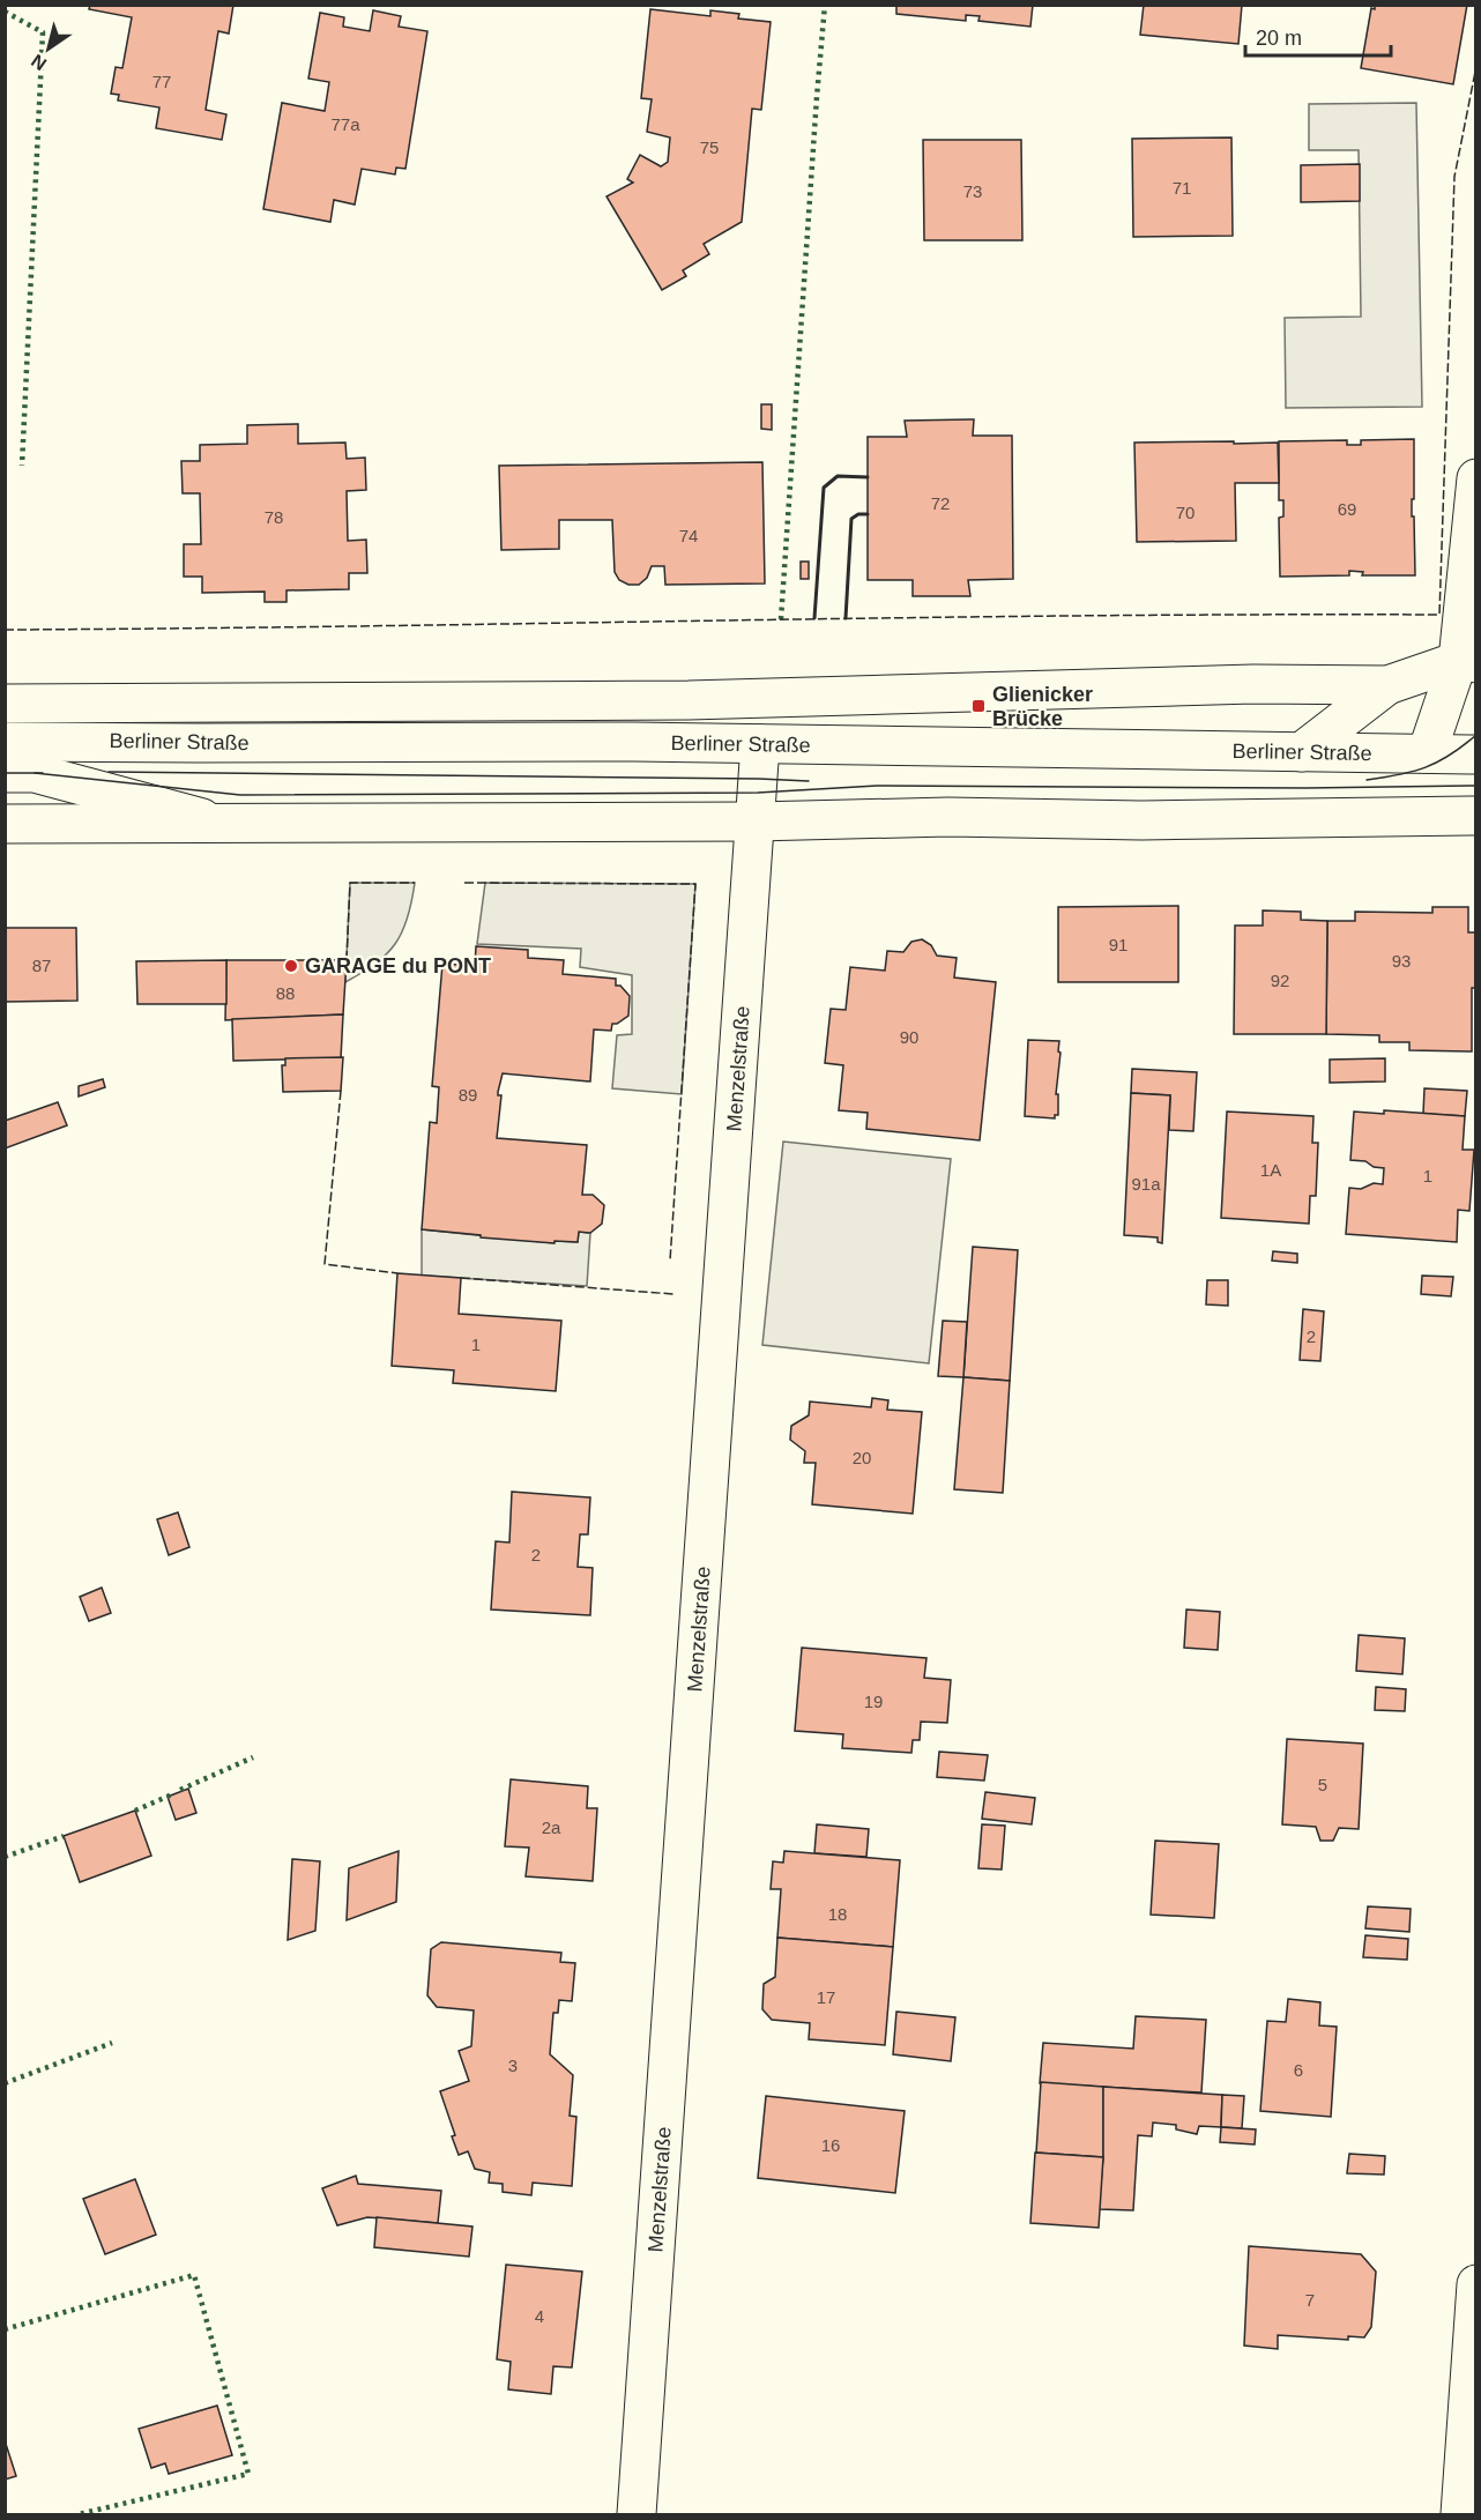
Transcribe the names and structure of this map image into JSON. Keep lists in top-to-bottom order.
{
  "streets": {
    "main road": ["Berliner Straße", "Menzelstraße"]
  },
  "crossings": [
    ["Berliner Straße", "Menzelstraße"]
  ],
  "places": {
    "transit": ["Glienicker Brücke"],
    "other": ["GARAGE du PONT"]
  },
  "house_numbers": [
    "77",
    "77a",
    "75",
    "71",
    "73",
    "72",
    "69",
    "70",
    "78",
    "74",
    "91",
    "93",
    "87",
    "92",
    "88",
    "90",
    "89",
    "1A",
    "1",
    "91a",
    "2",
    "1",
    "20",
    "2",
    "19",
    "5",
    "2a",
    "18",
    "17",
    "3",
    "6",
    "16",
    "7",
    "4"
  ],
  "scale_bar": "20 m",
  "north": "bottom left"
}
